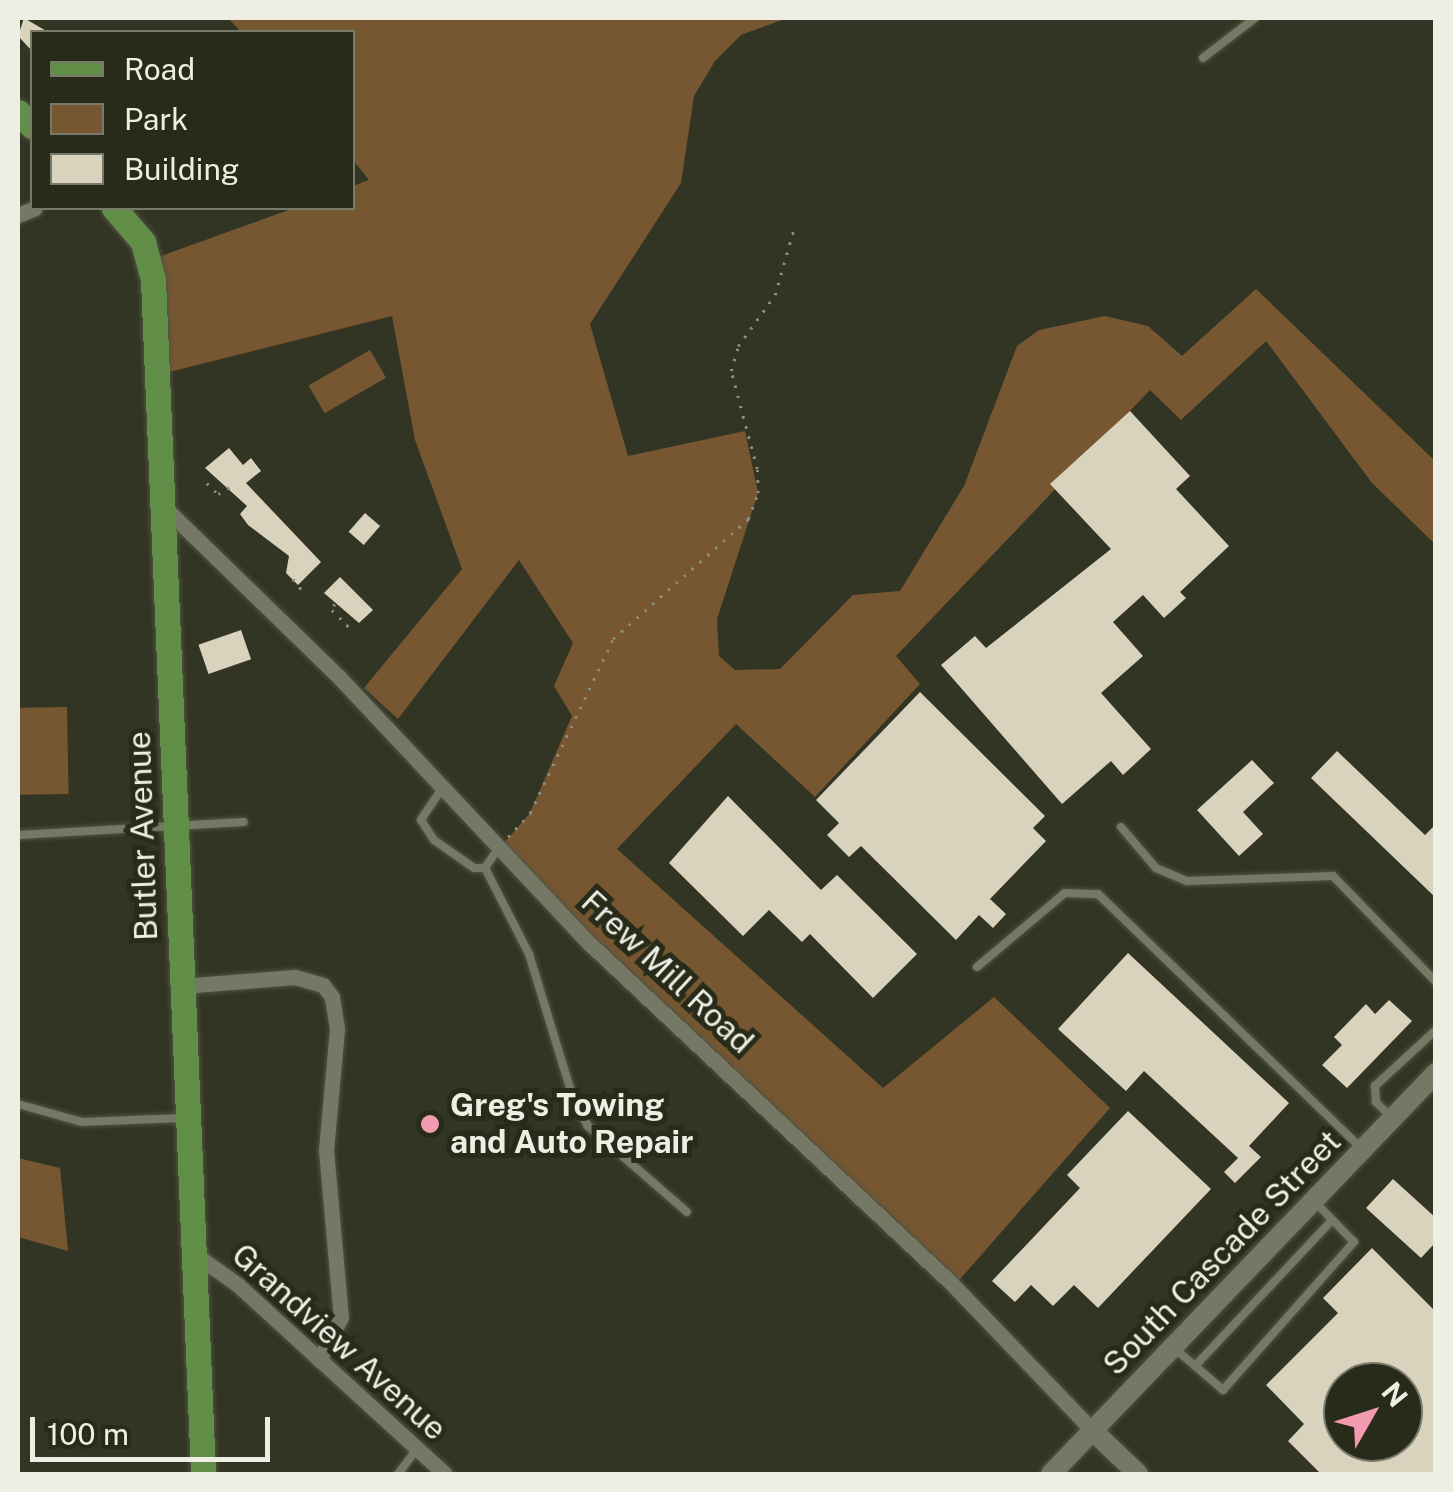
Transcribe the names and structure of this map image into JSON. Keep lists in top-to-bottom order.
{
  "streets": {
    "main road": ["Butler Avenue"],
    "street": ["Frew Mill Road", "South Cascade Street", "Grandview Avenue"]
  },
  "crossings": [
    ["Butler Avenue", "Frew Mill Road"],
    ["Butler Avenue", "Grandview Avenue"],
    ["Frew Mill Road", "South Cascade Street"]
  ],
  "places": ["Greg's Towing and Auto Repair"],
  "legend": ["Road", "Park", "Building"],
  "scale_bar": "100 m",
  "north": "top right"
}
